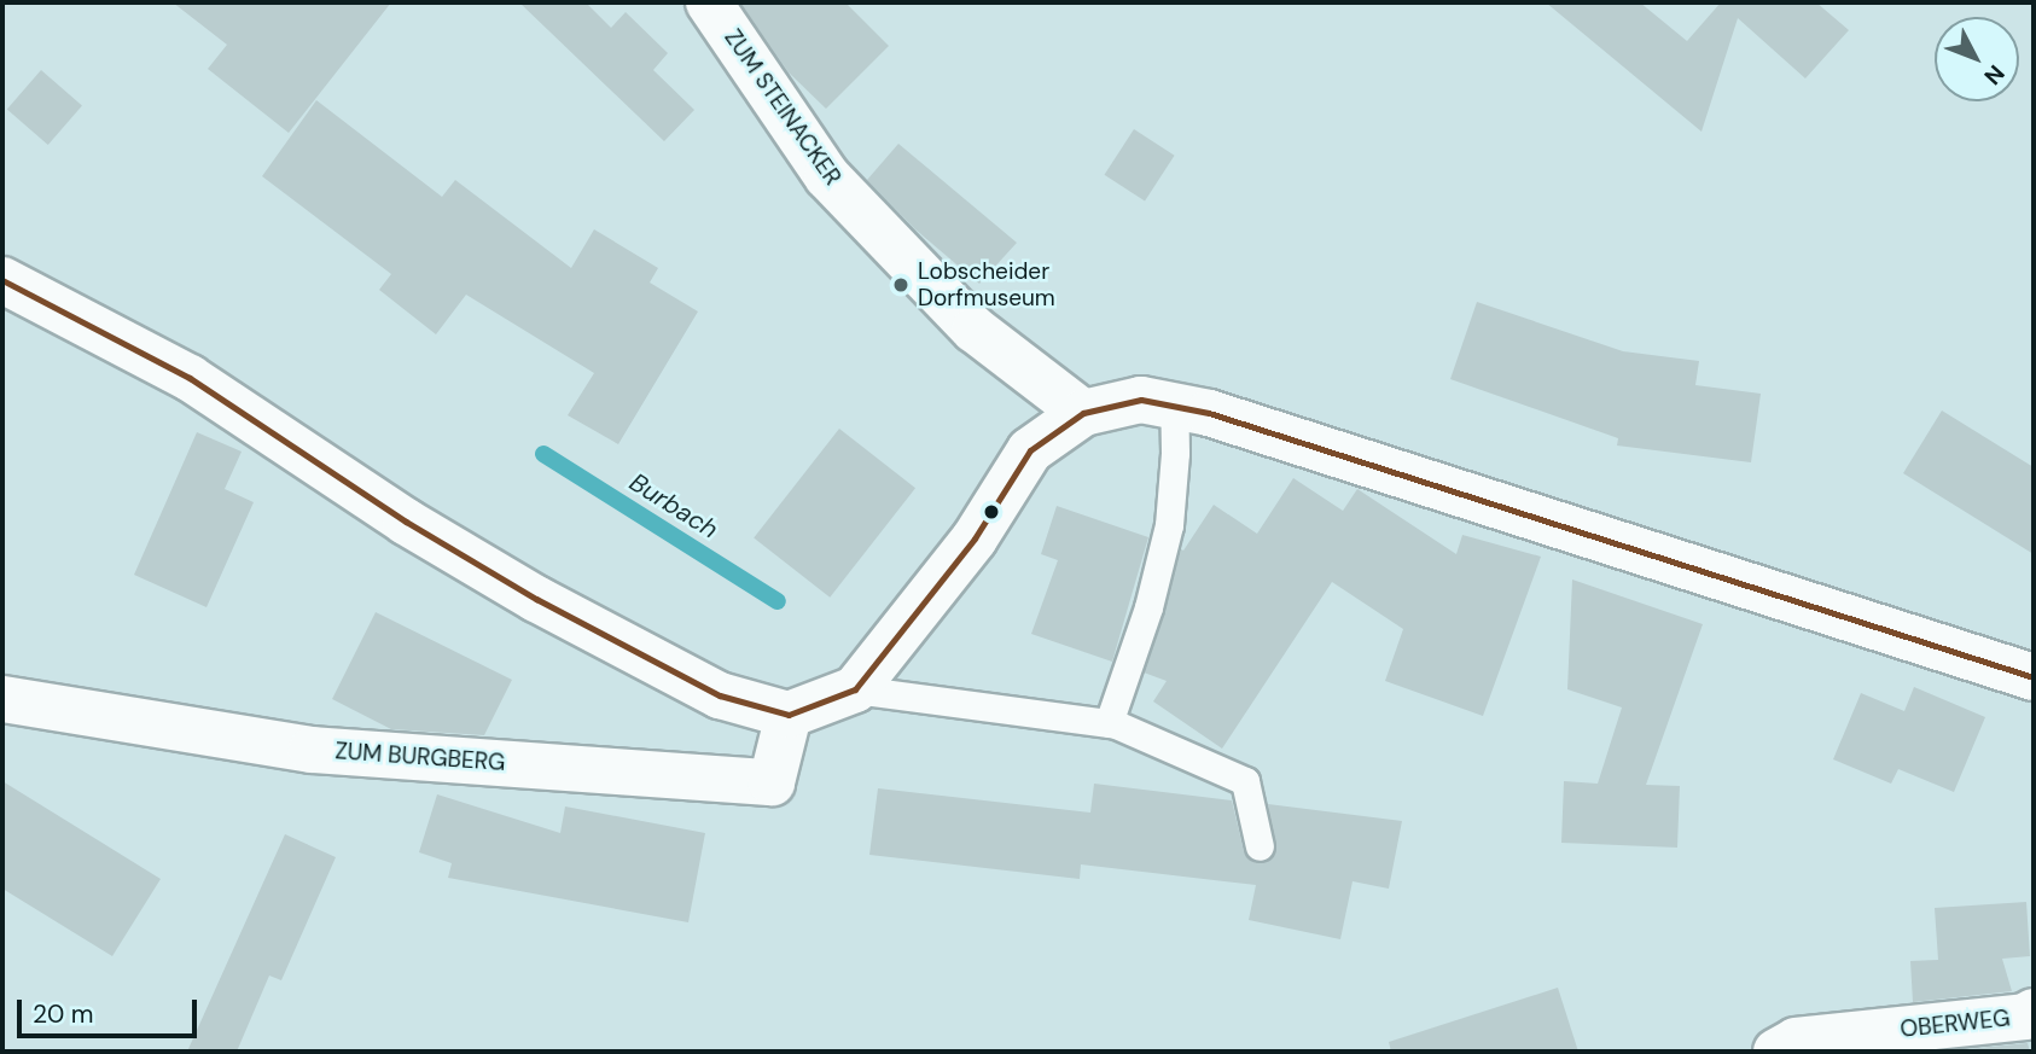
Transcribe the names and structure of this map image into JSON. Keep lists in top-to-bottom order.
{
  "streets": {
    "street": ["ZUM STEINACKER", "ZUM BURGBERG", "OBERWEG"]
  },
  "water": ["Burbach"],
  "places": ["Lobscheider Dorfmuseum"],
  "scale_bar": "20 m",
  "north": "bottom right"
}
